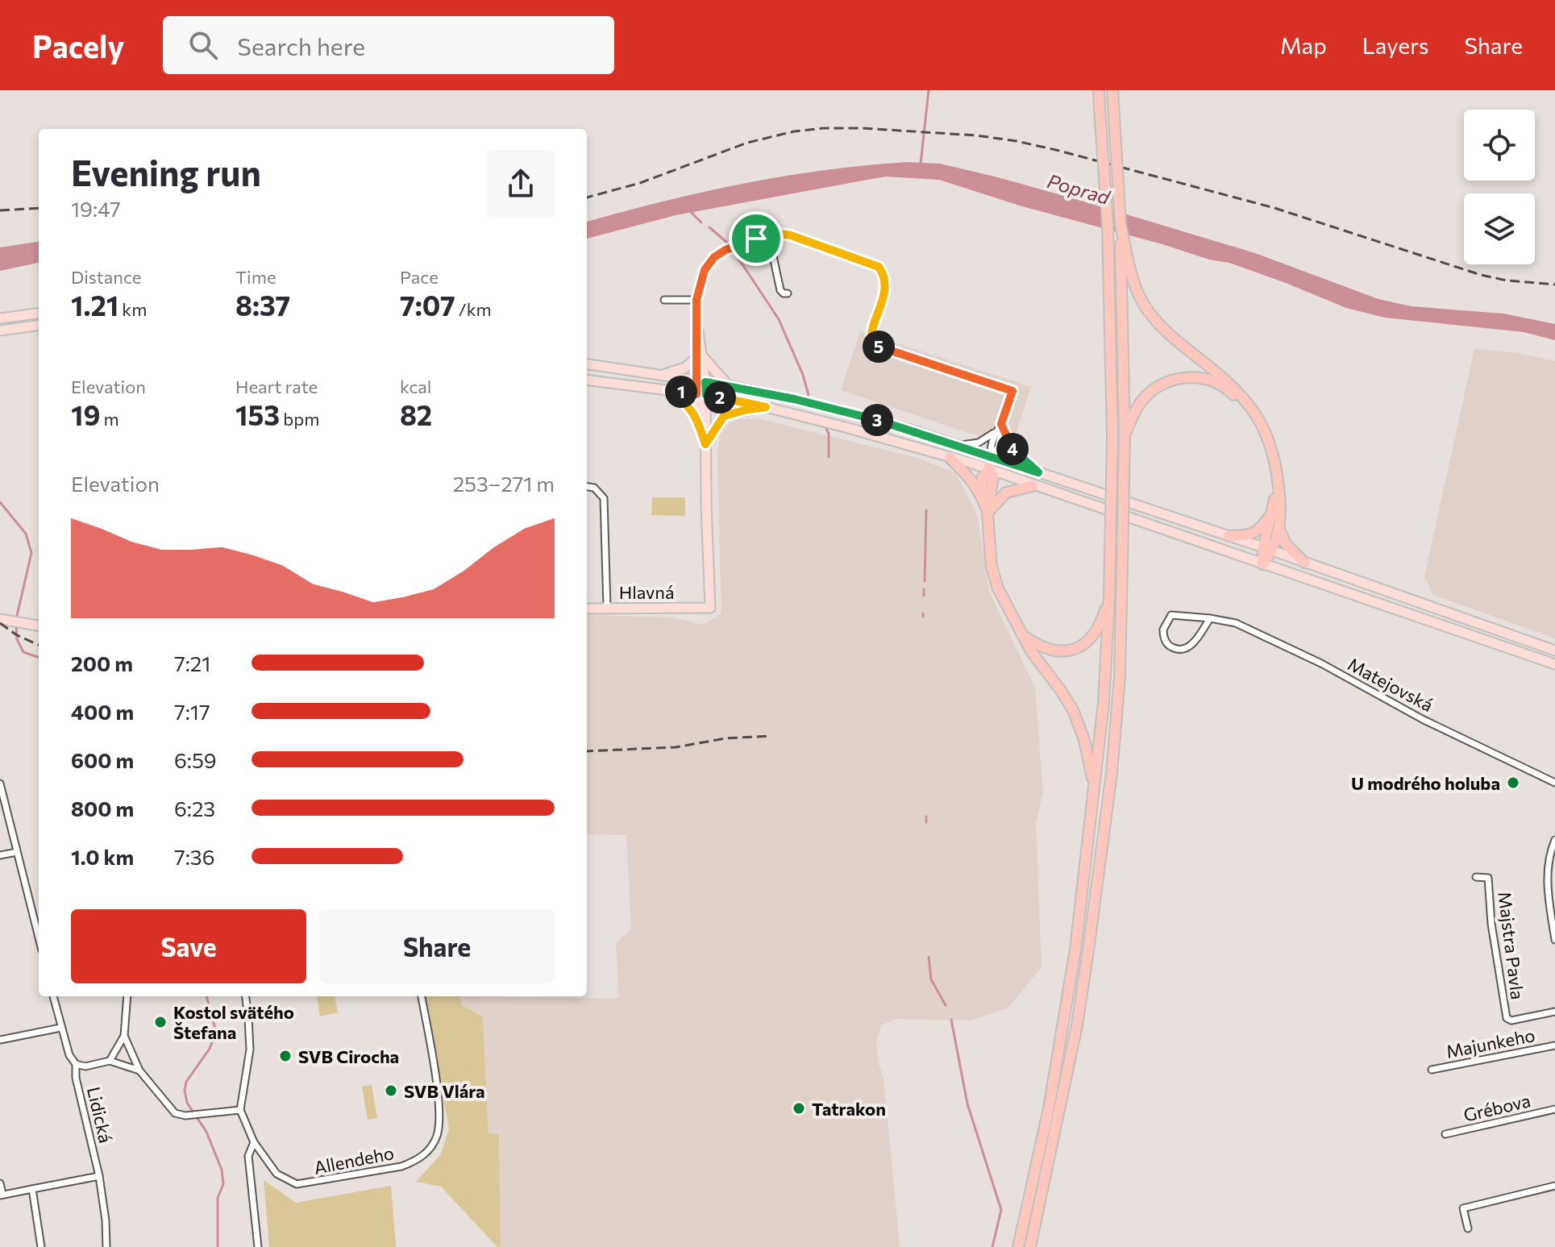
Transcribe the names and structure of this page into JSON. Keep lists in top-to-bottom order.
{
  "streets": {
    "main road": ["Hlavná"],
    "street": [
      "Matejovská",
      "Majstra Pavla",
      "Majunkeho",
      "Grébova",
      "Lidická",
      "Allendeho"
    ]
  },
  "water": ["Poprad"],
  "places": [
    "U modrého holuba",
    "Kostol svätého Štefana",
    "SVB Cirocha",
    "SVB Vlára",
    "Tatrakon"
  ],
  "page": {
    "header": "Pacely",
    "search": "Search here",
    "nav": ["Map", "Layers", "Share"],
    "heading": ["Evening run", "19:47"],
    "stats": [
      ["Distance", "1.21 km"],
      ["Time", "8:37"],
      ["Pace", "7:07 /km"],
      ["Elevation", "19 m"],
      ["Heart rate", "153 bpm"],
      ["kcal", "82"]
    ],
    "pins": [
      "5",
      "1",
      "2",
      "3",
      "4"
    ],
    "chart": ["Elevation", "253–271 m"],
    "list": [
      {
        "name": "200 m",
        "note": "7:21"
      },
      {
        "name": "400 m",
        "note": "7:17"
      },
      {
        "name": "600 m",
        "note": "6:59"
      },
      {
        "name": "800 m",
        "note": "6:23"
      },
      {
        "name": "1.0 km",
        "note": "7:36"
      }
    ],
    "buttons": ["Save", "Share"]
  }
}
